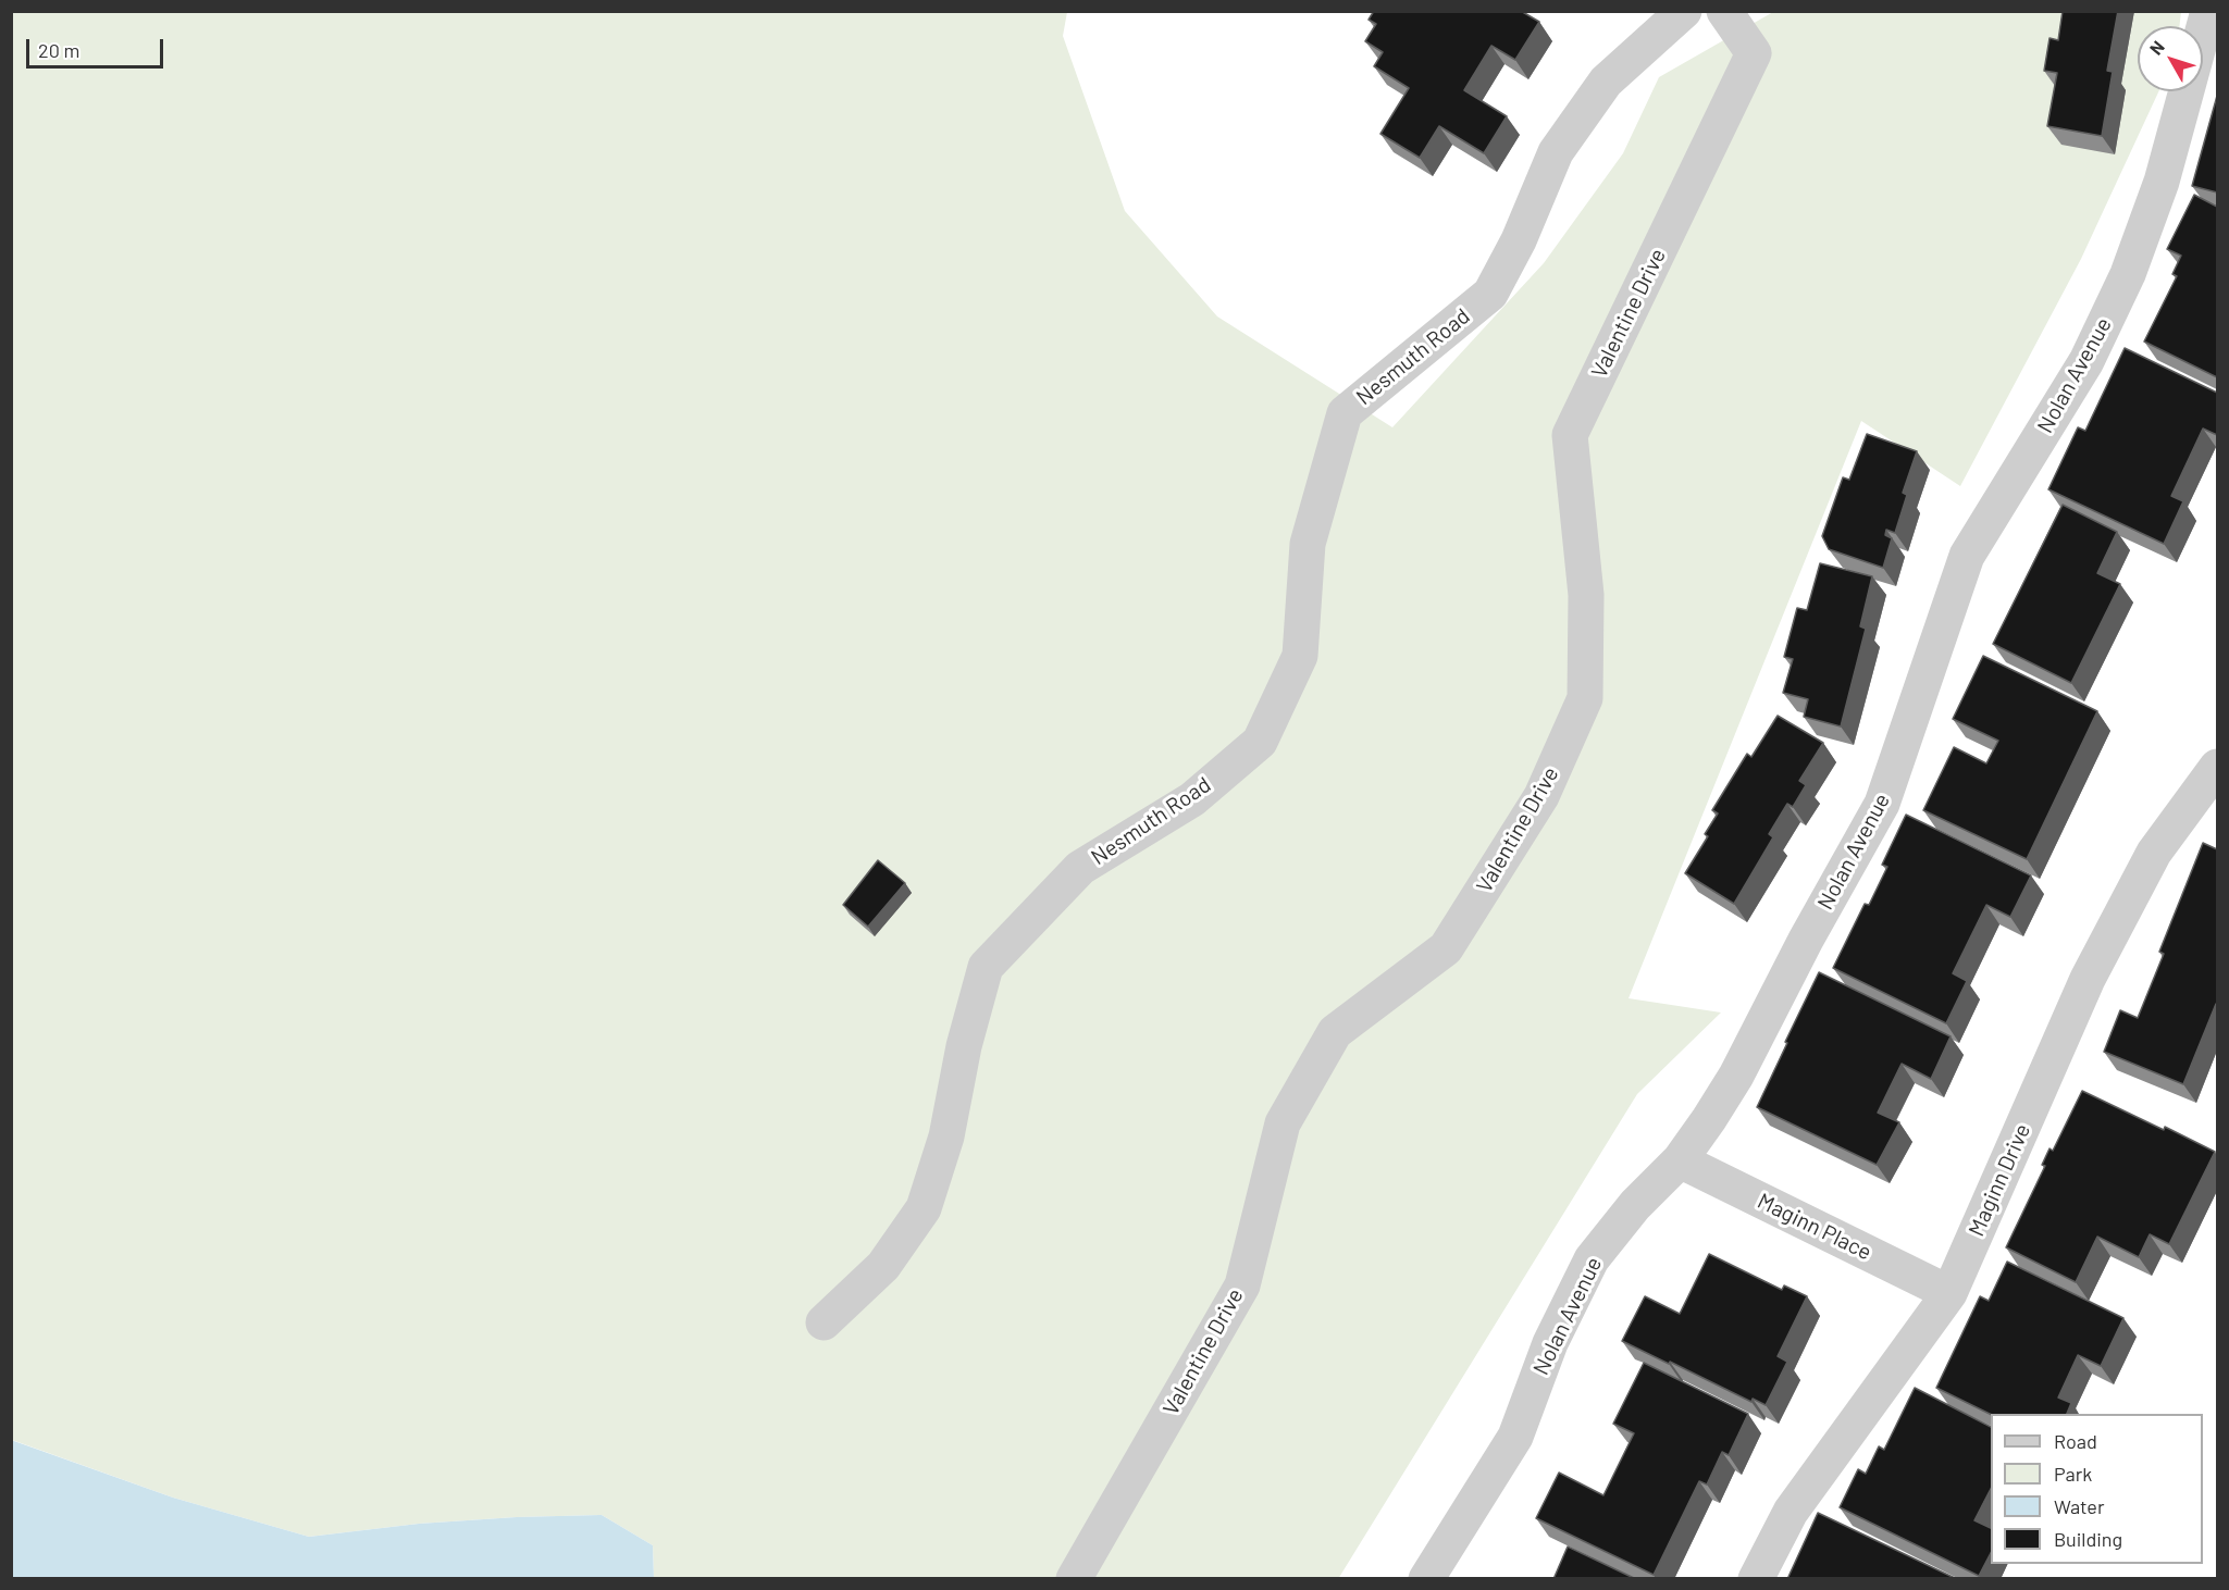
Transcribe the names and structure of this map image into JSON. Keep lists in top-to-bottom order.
{
  "streets": {
    "street": [
      "Valentine Drive",
      "Nesmuth Road",
      "Nolan Avenue",
      "Maginn Drive",
      "Maginn Place"
    ]
  },
  "crossings": [
    ["Nolan Avenue", "Maginn Place"],
    ["Maginn Drive", "Maginn Place"]
  ],
  "legend": [
    "Road",
    "Park",
    "Water",
    "Building"
  ],
  "scale_bar": "20 m",
  "north": "top left"
}
